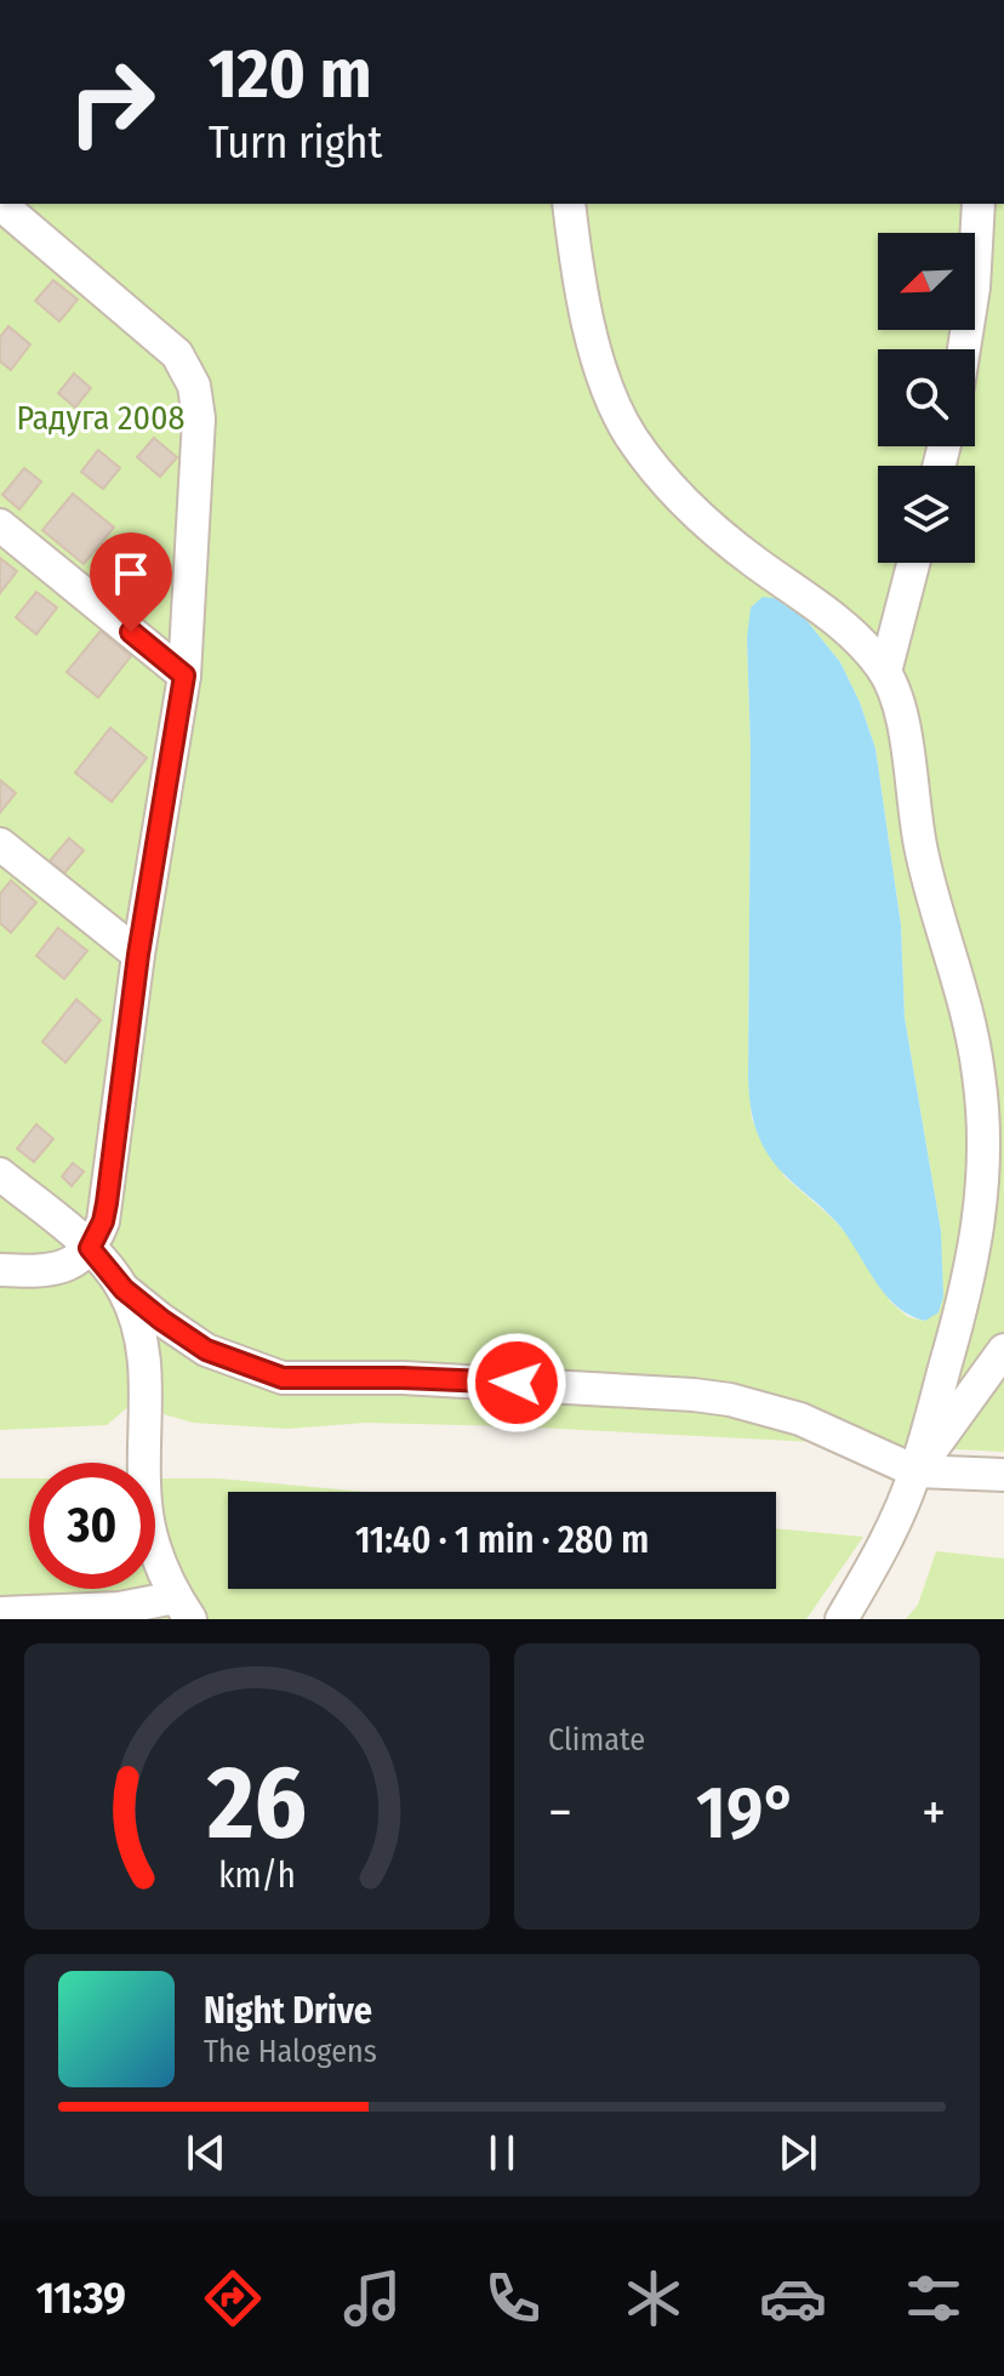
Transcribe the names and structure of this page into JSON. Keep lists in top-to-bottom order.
{
  "parks": ["Радуга 2008"],
  "north": "bottom left",
  "page": {
    "turn": ["120 m", "Turn right"],
    "limit": "30",
    "trip": "11:40 · 1 min · 280 m",
    "tile": "Climate",
    "heat": ["−", "19°", "+"],
    "song": ["Night Drive", "The Halogens"],
    "tabs": "11:39",
    "gauge": ["26", "km/h"]
  }
}
